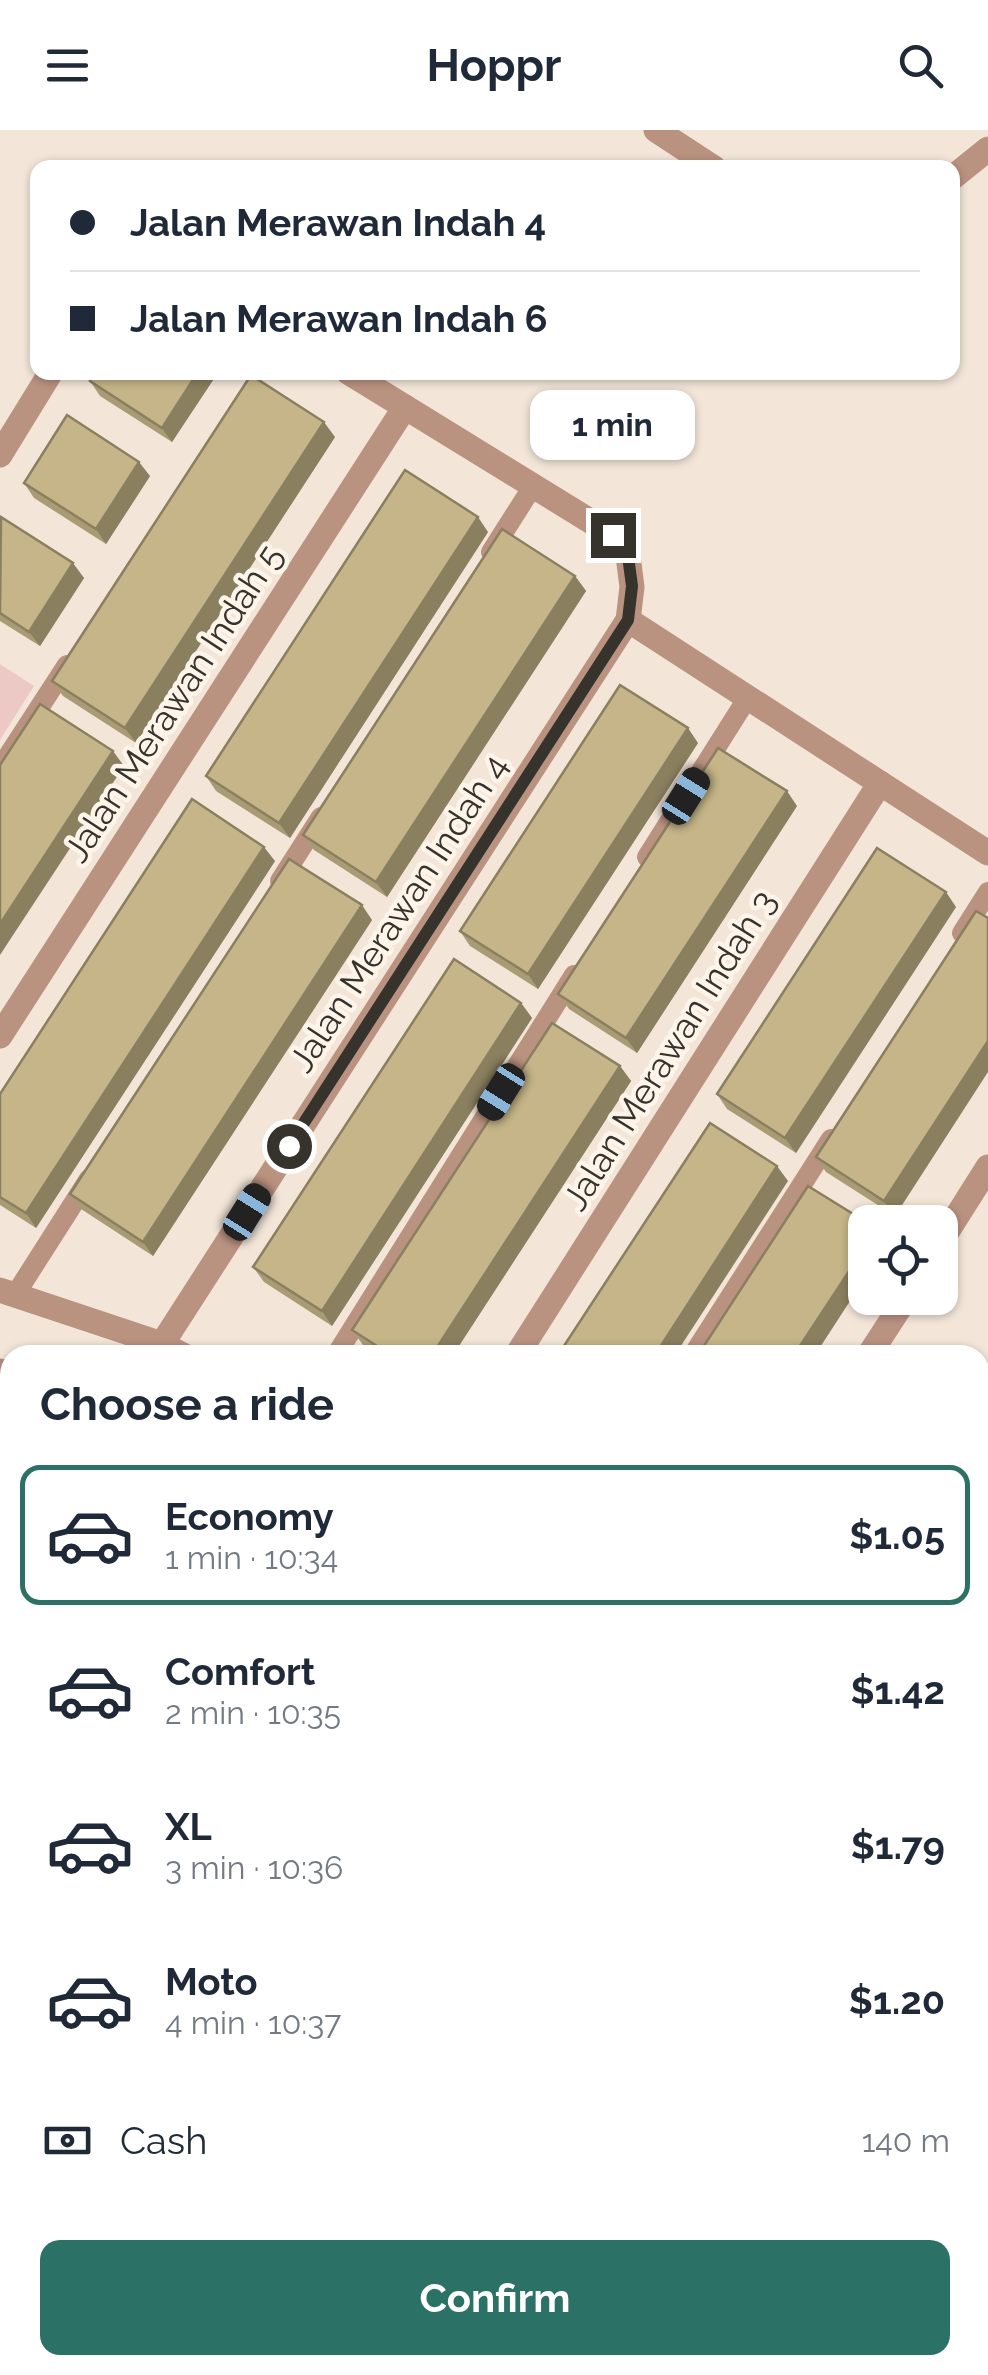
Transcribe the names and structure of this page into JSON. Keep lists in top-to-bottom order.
{
  "streets": {
    "street": ["Jalan Merawan Indah 5", "Jalan Merawan Indah 4", "Jalan Merawan Indah 3"]
  },
  "page": {
    "header": "Hoppr",
    "banner": ["Jalan Merawan Indah 4", "Jalan Merawan Indah 6"],
    "bubble": "1 min",
    "heading": "Choose a ride",
    "list": [
      {
        "name": "Economy",
        "note": "1 min · 10:34",
        "value": "$1.05"
      },
      {
        "name": "Comfort",
        "note": "2 min · 10:35",
        "value": "$1.42"
      },
      {
        "name": "XL",
        "note": "3 min · 10:36",
        "value": "$1.79"
      },
      {
        "name": "Moto",
        "note": "4 min · 10:37",
        "value": "$1.20"
      }
    ],
    "pay": ["Cash", "140 m"],
    "buttons": "Confirm"
  }
}
